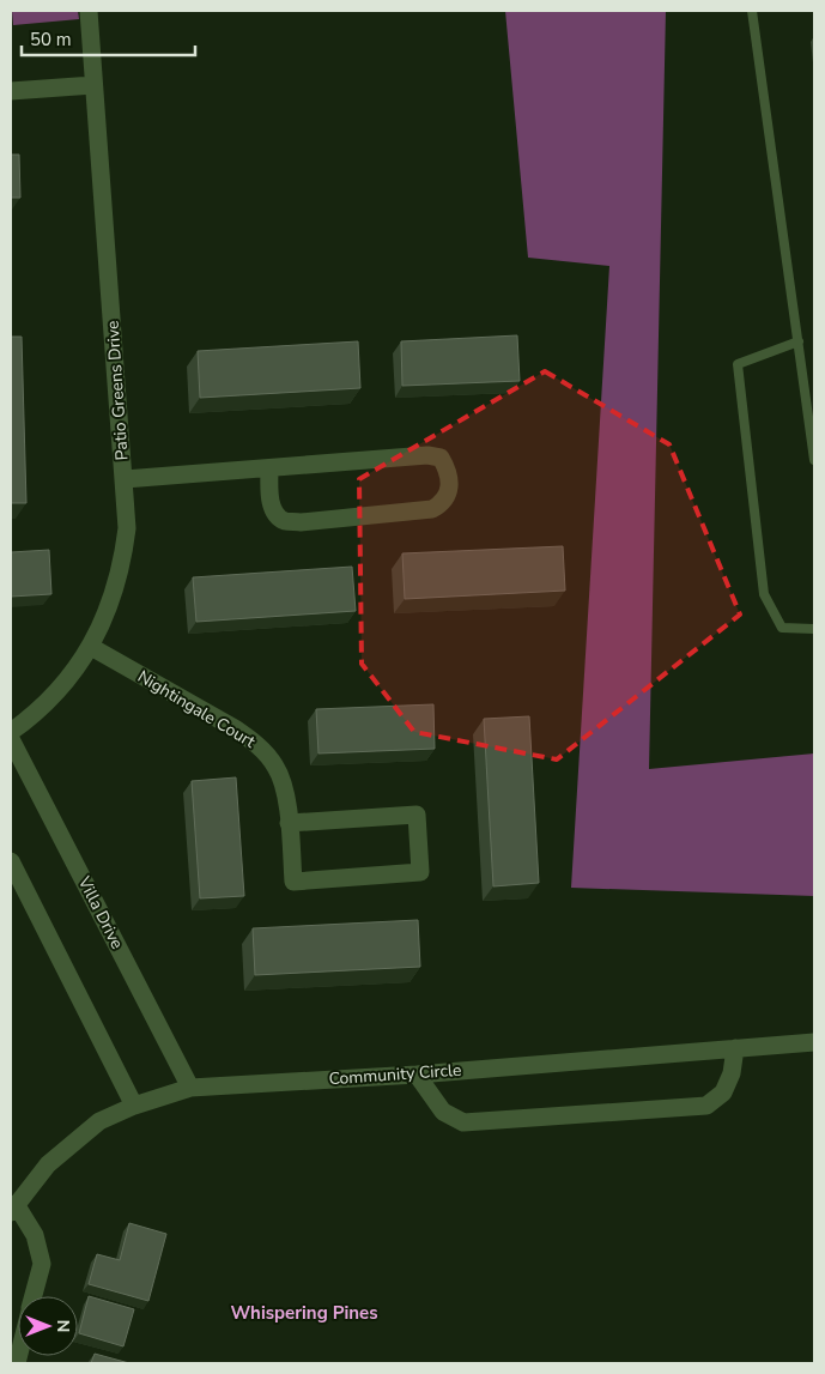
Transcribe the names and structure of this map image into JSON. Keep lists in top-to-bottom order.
{
  "streets": {
    "street": [
      "Patio Greens Drive",
      "Nightingale Court",
      "Villa Drive",
      "Community Circle"
    ]
  },
  "crossings": [
    ["Patio Greens Drive", "Nightingale Court"],
    ["Villa Drive", "Community Circle"]
  ],
  "districts": ["Whispering Pines"],
  "scale_bar": "50 m",
  "north": "right"
}
